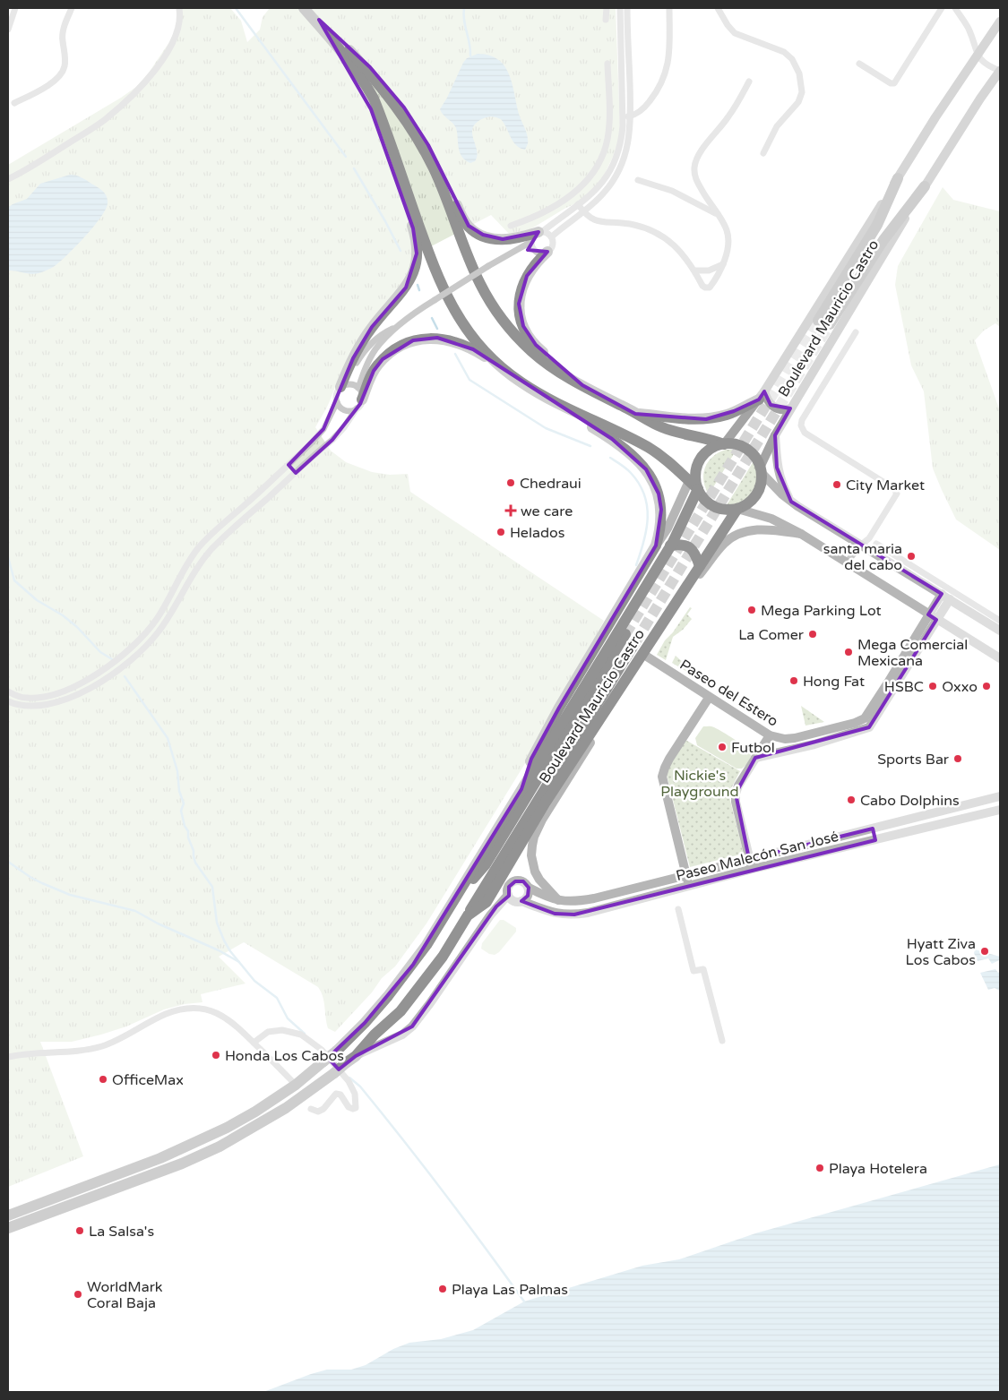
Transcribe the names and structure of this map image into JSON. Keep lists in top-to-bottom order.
{
  "streets": {
    "highway": ["Boulevard Mauricio Castro"],
    "street": ["Paseo del Estero", "Paseo Malecón San José"]
  },
  "parks": ["Nickie's Playground"],
  "places": {
    "other": [
      "Chedraui",
      "City Market",
      "Helados",
      "santa maria del cabo",
      "Mega Parking Lot",
      "La Comer",
      "Mega Comercial Mexicana",
      "Hong Fat",
      "HSBC",
      "Oxxo",
      "Futbol",
      "Sports Bar",
      "Cabo Dolphins",
      "Hyatt Ziva Los Cabos",
      "Honda Los Cabos",
      "OfficeMax",
      "Playa Hotelera",
      "La Salsa's",
      "Playa Las Palmas",
      "WorldMark Coral Baja"
    ],
    "health": ["we care"]
  }
}
